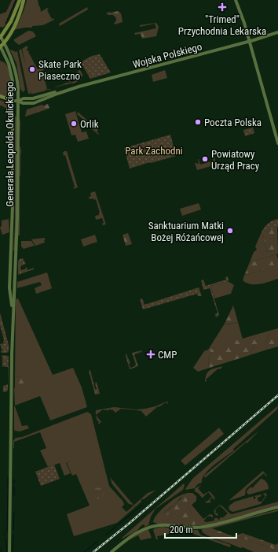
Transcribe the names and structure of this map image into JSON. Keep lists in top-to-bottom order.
{
  "streets": {
    "main road": ["Wojska Polskiego", "Generała Leopolda Okulickiego"]
  },
  "crossings": [
    ["Wojska Polskiego", "Generała Leopolda Okulickiego"]
  ],
  "parks": ["Park Zachodni"],
  "places": {
    "health": ["\"Trimed\" Przychodnia Lekarska", "CMP"],
    "other": [
      "Skate Park Piaseczno",
      "Poczta Polska",
      "Orlik",
      "Powiatowy Urząd Pracy",
      "Sanktuarium Matki Bożej Różańcowej"
    ]
  },
  "scale_bar": "200 m"
}
